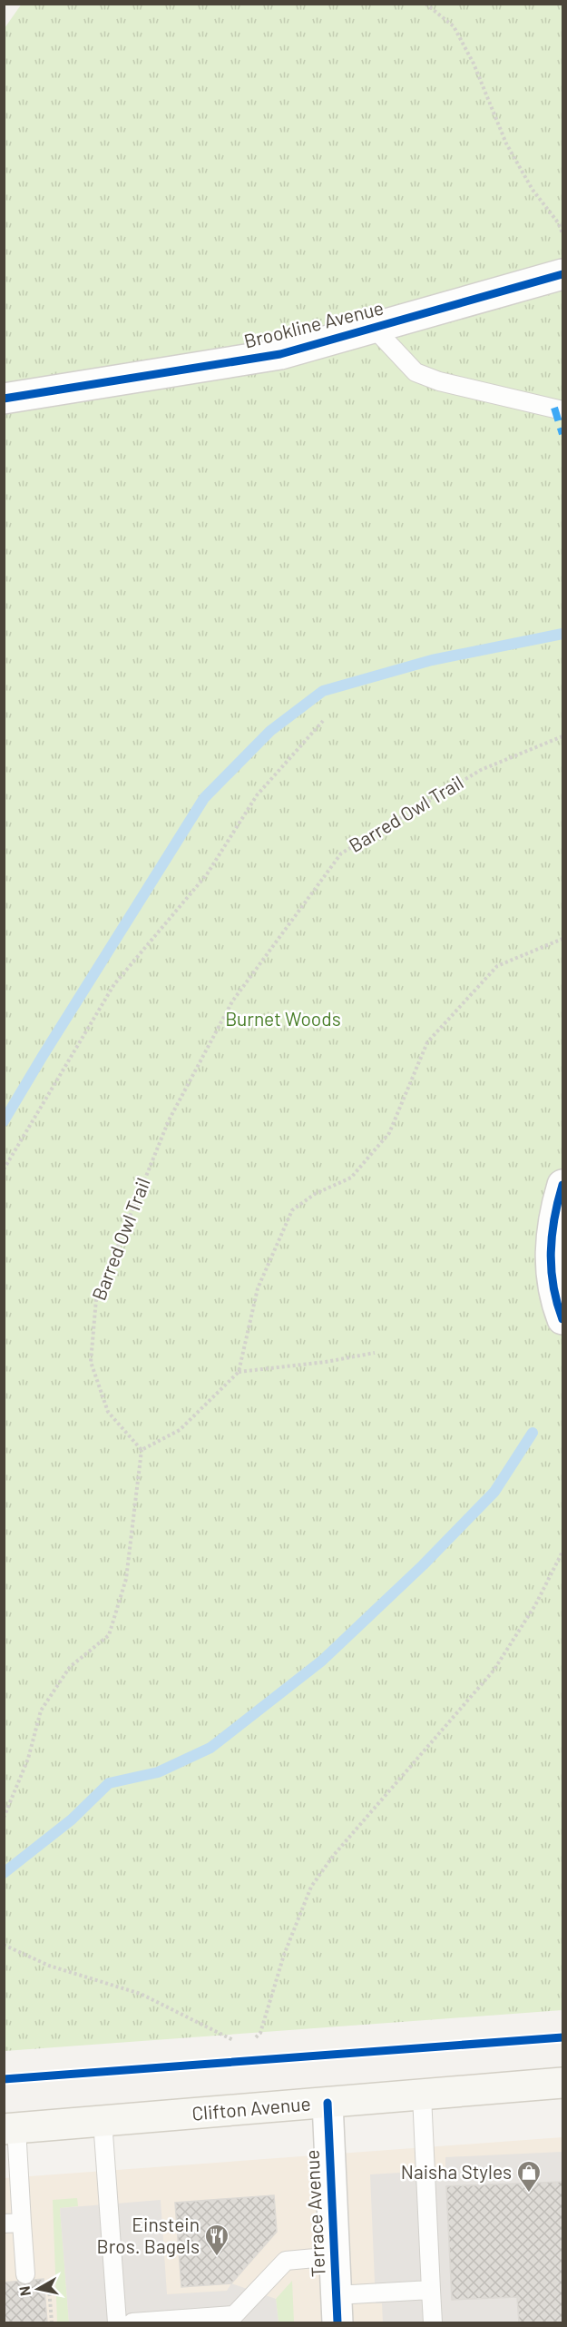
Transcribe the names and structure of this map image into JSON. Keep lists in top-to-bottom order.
{
  "streets": {
    "main road": ["Clifton Avenue"],
    "street": ["Brookline Avenue", "Terrace Avenue"],
    "path": ["Barred Owl Trail"]
  },
  "crossings": [
    ["Clifton Avenue", "Terrace Avenue"]
  ],
  "parks": ["Burnet Woods"],
  "places": {
    "shop": ["Naisha Styles"],
    "restaurant": ["Einstein Bros. Bagels"]
  },
  "north": "left"
}
